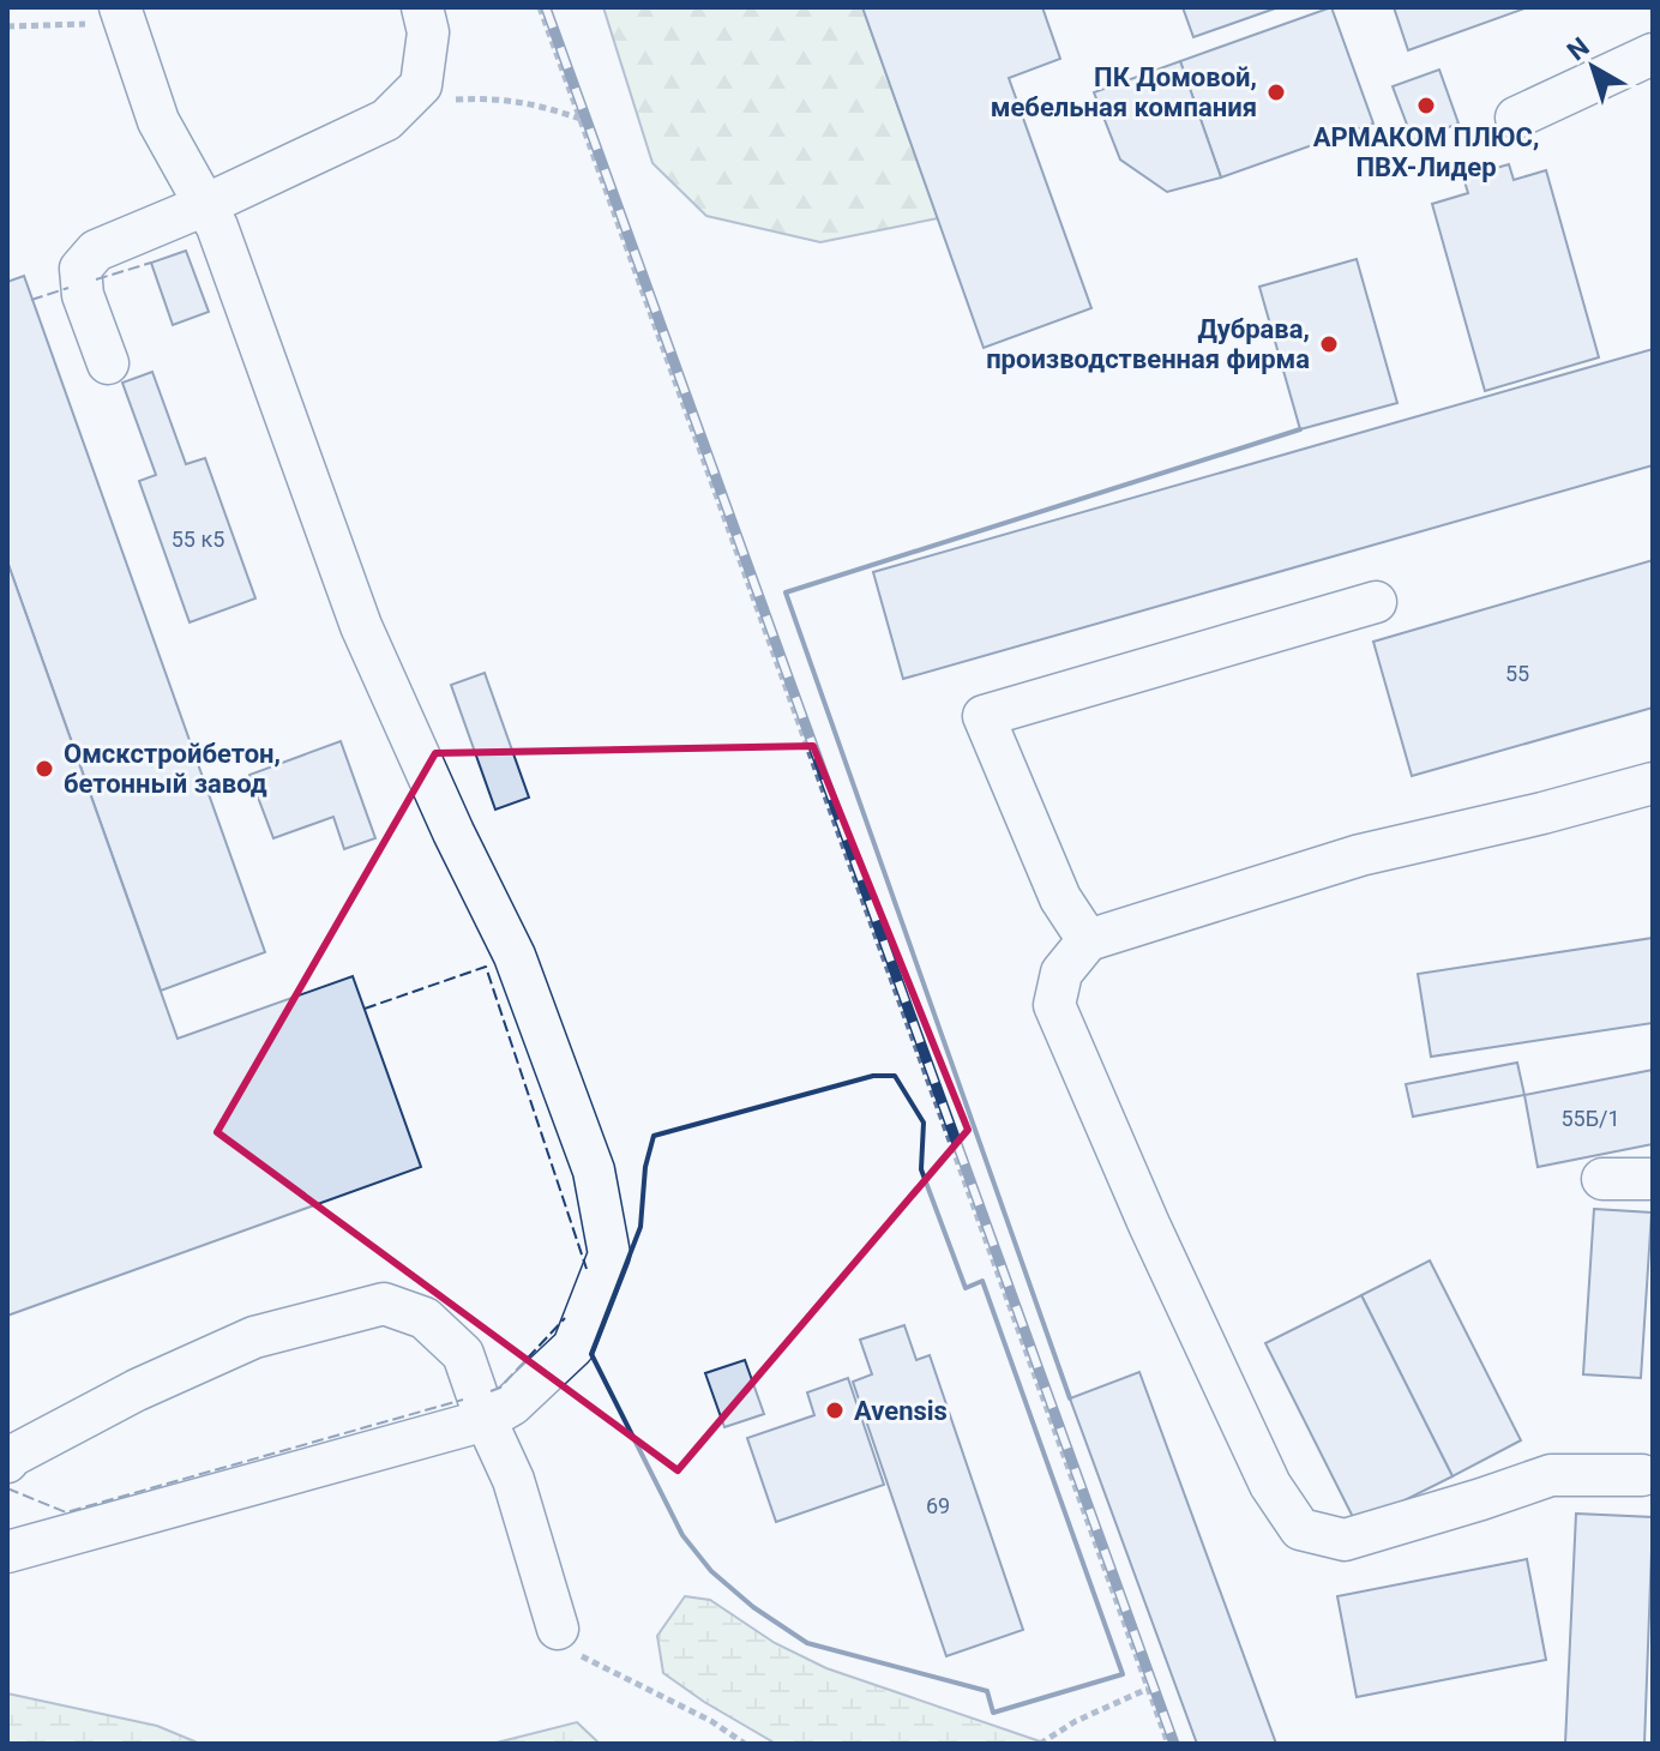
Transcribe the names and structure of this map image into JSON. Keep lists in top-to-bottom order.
{
  "places": [
    "ПК Домовой, мебельная компания",
    "АРМАКОМ ПЛЮС, ПВХ-Лидер",
    "Дубрава, производственная фирма",
    "Омскстройбетон, бетонный завод",
    "Avensis"
  ],
  "house_numbers": [
    "55 к5",
    "55",
    "55Б/1",
    "69"
  ],
  "north": "top left"
}
